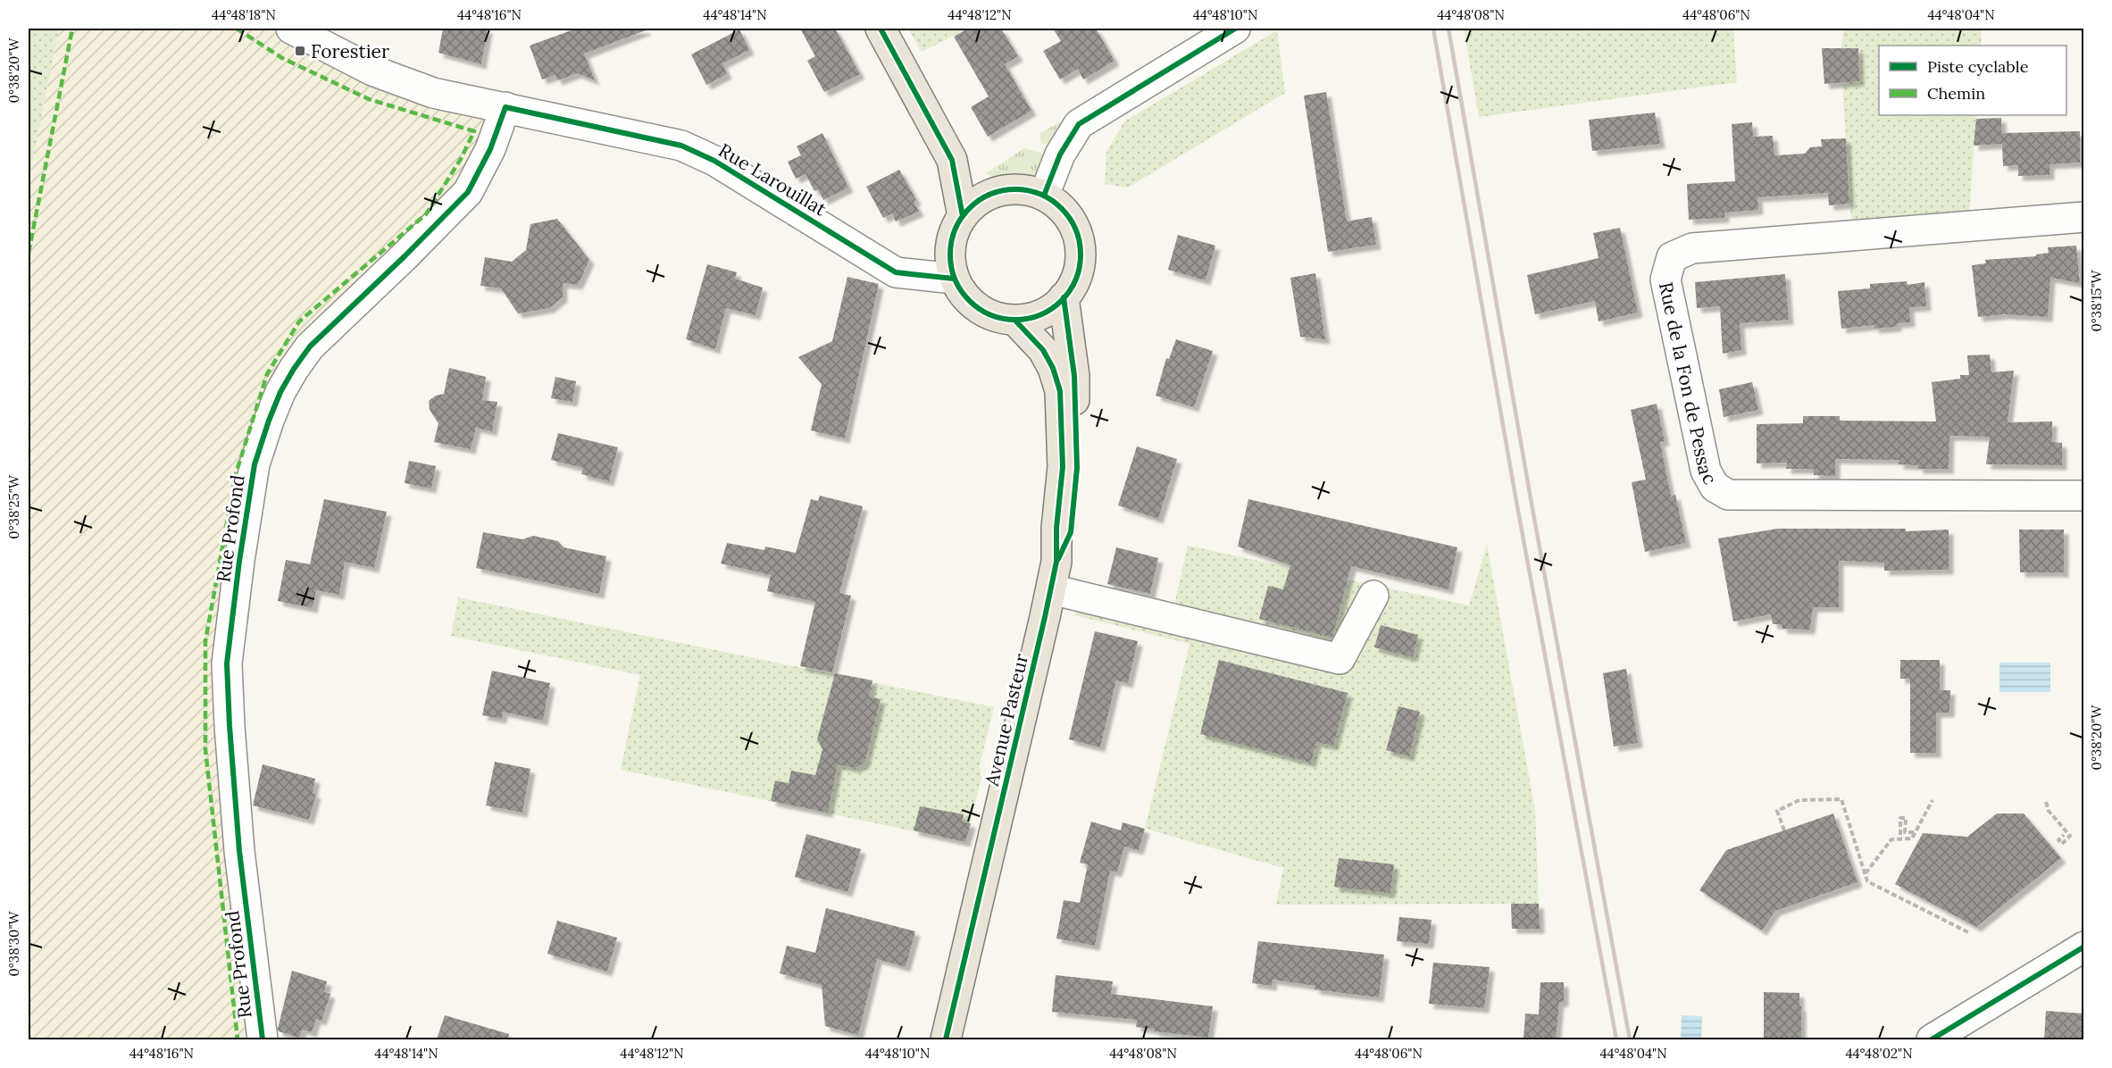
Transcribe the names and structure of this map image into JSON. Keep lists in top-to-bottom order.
{
  "streets": {
    "main road": ["Avenue Pasteur"],
    "street": ["Rue Larouillat", "Rue de la Fon de Pessac", "Rue Profond"]
  },
  "crossings": [
    ["Rue Larouillat", "Rue Profond"],
    ["Rue Larouillat", "Avenue Pasteur"]
  ],
  "places": {
    "transit": ["Forestier"]
  },
  "legend": ["Piste cyclable", "Chemin"],
  "coordinates": [
    "44°48'18\"N",
    "44°48'16\"N",
    "44°48'14\"N",
    "44°48'12\"N",
    "44°48'10\"N",
    "44°48'08\"N",
    "44°48'06\"N",
    "44°48'04\"N",
    "0°38'20\"W",
    "0°38'15\"W",
    "0°38'25\"W",
    "0°38'30\"W",
    "44°48'02\"N"
  ]
}
